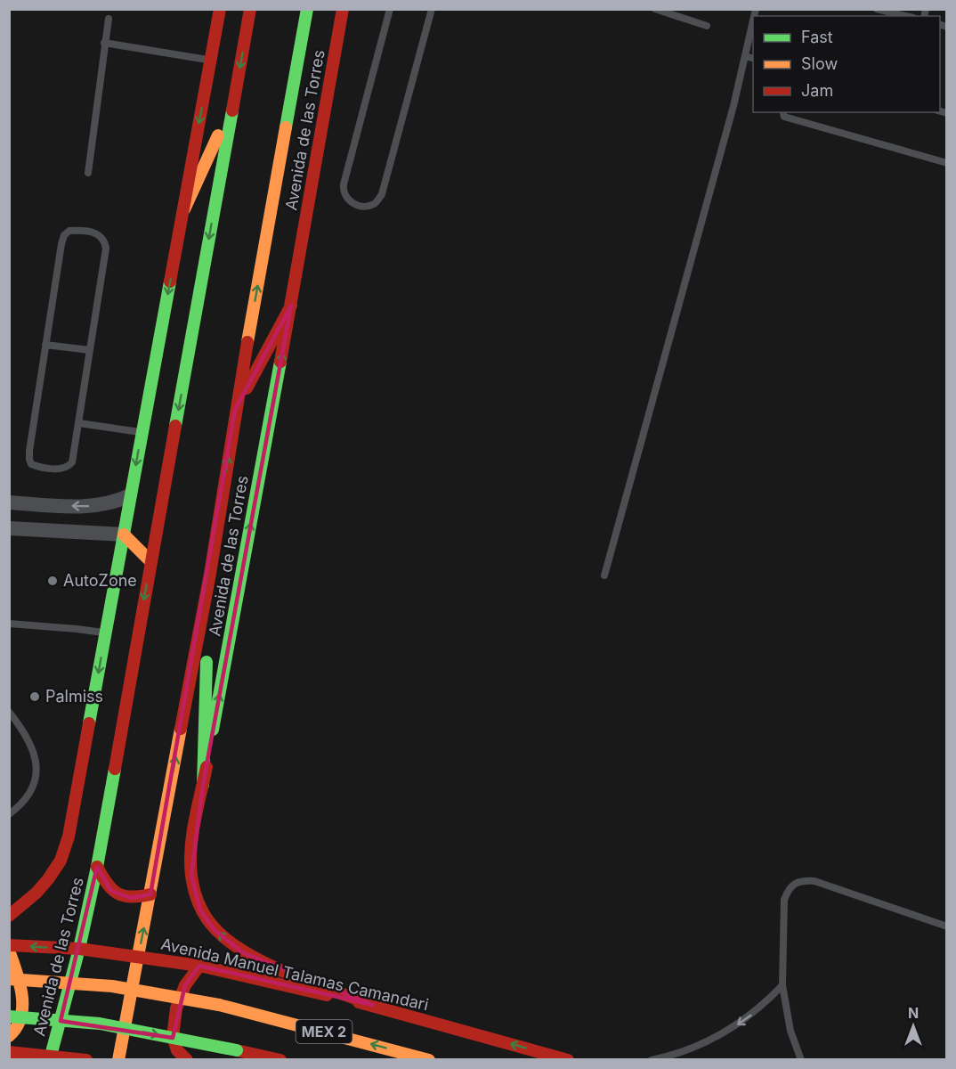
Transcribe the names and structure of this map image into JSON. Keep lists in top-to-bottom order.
{
  "streets": {
    "main road": ["Avenida de las Torres", "Avenida Manuel Talamas Camandari", "MEX 2"]
  },
  "crossings": [
    ["Avenida de las Torres", "Avenida Manuel Talamas Camandari"]
  ],
  "places": ["AutoZone", "Palmiss"],
  "legend": ["Fast", "Slow", "Jam"],
  "north": "top"
}
